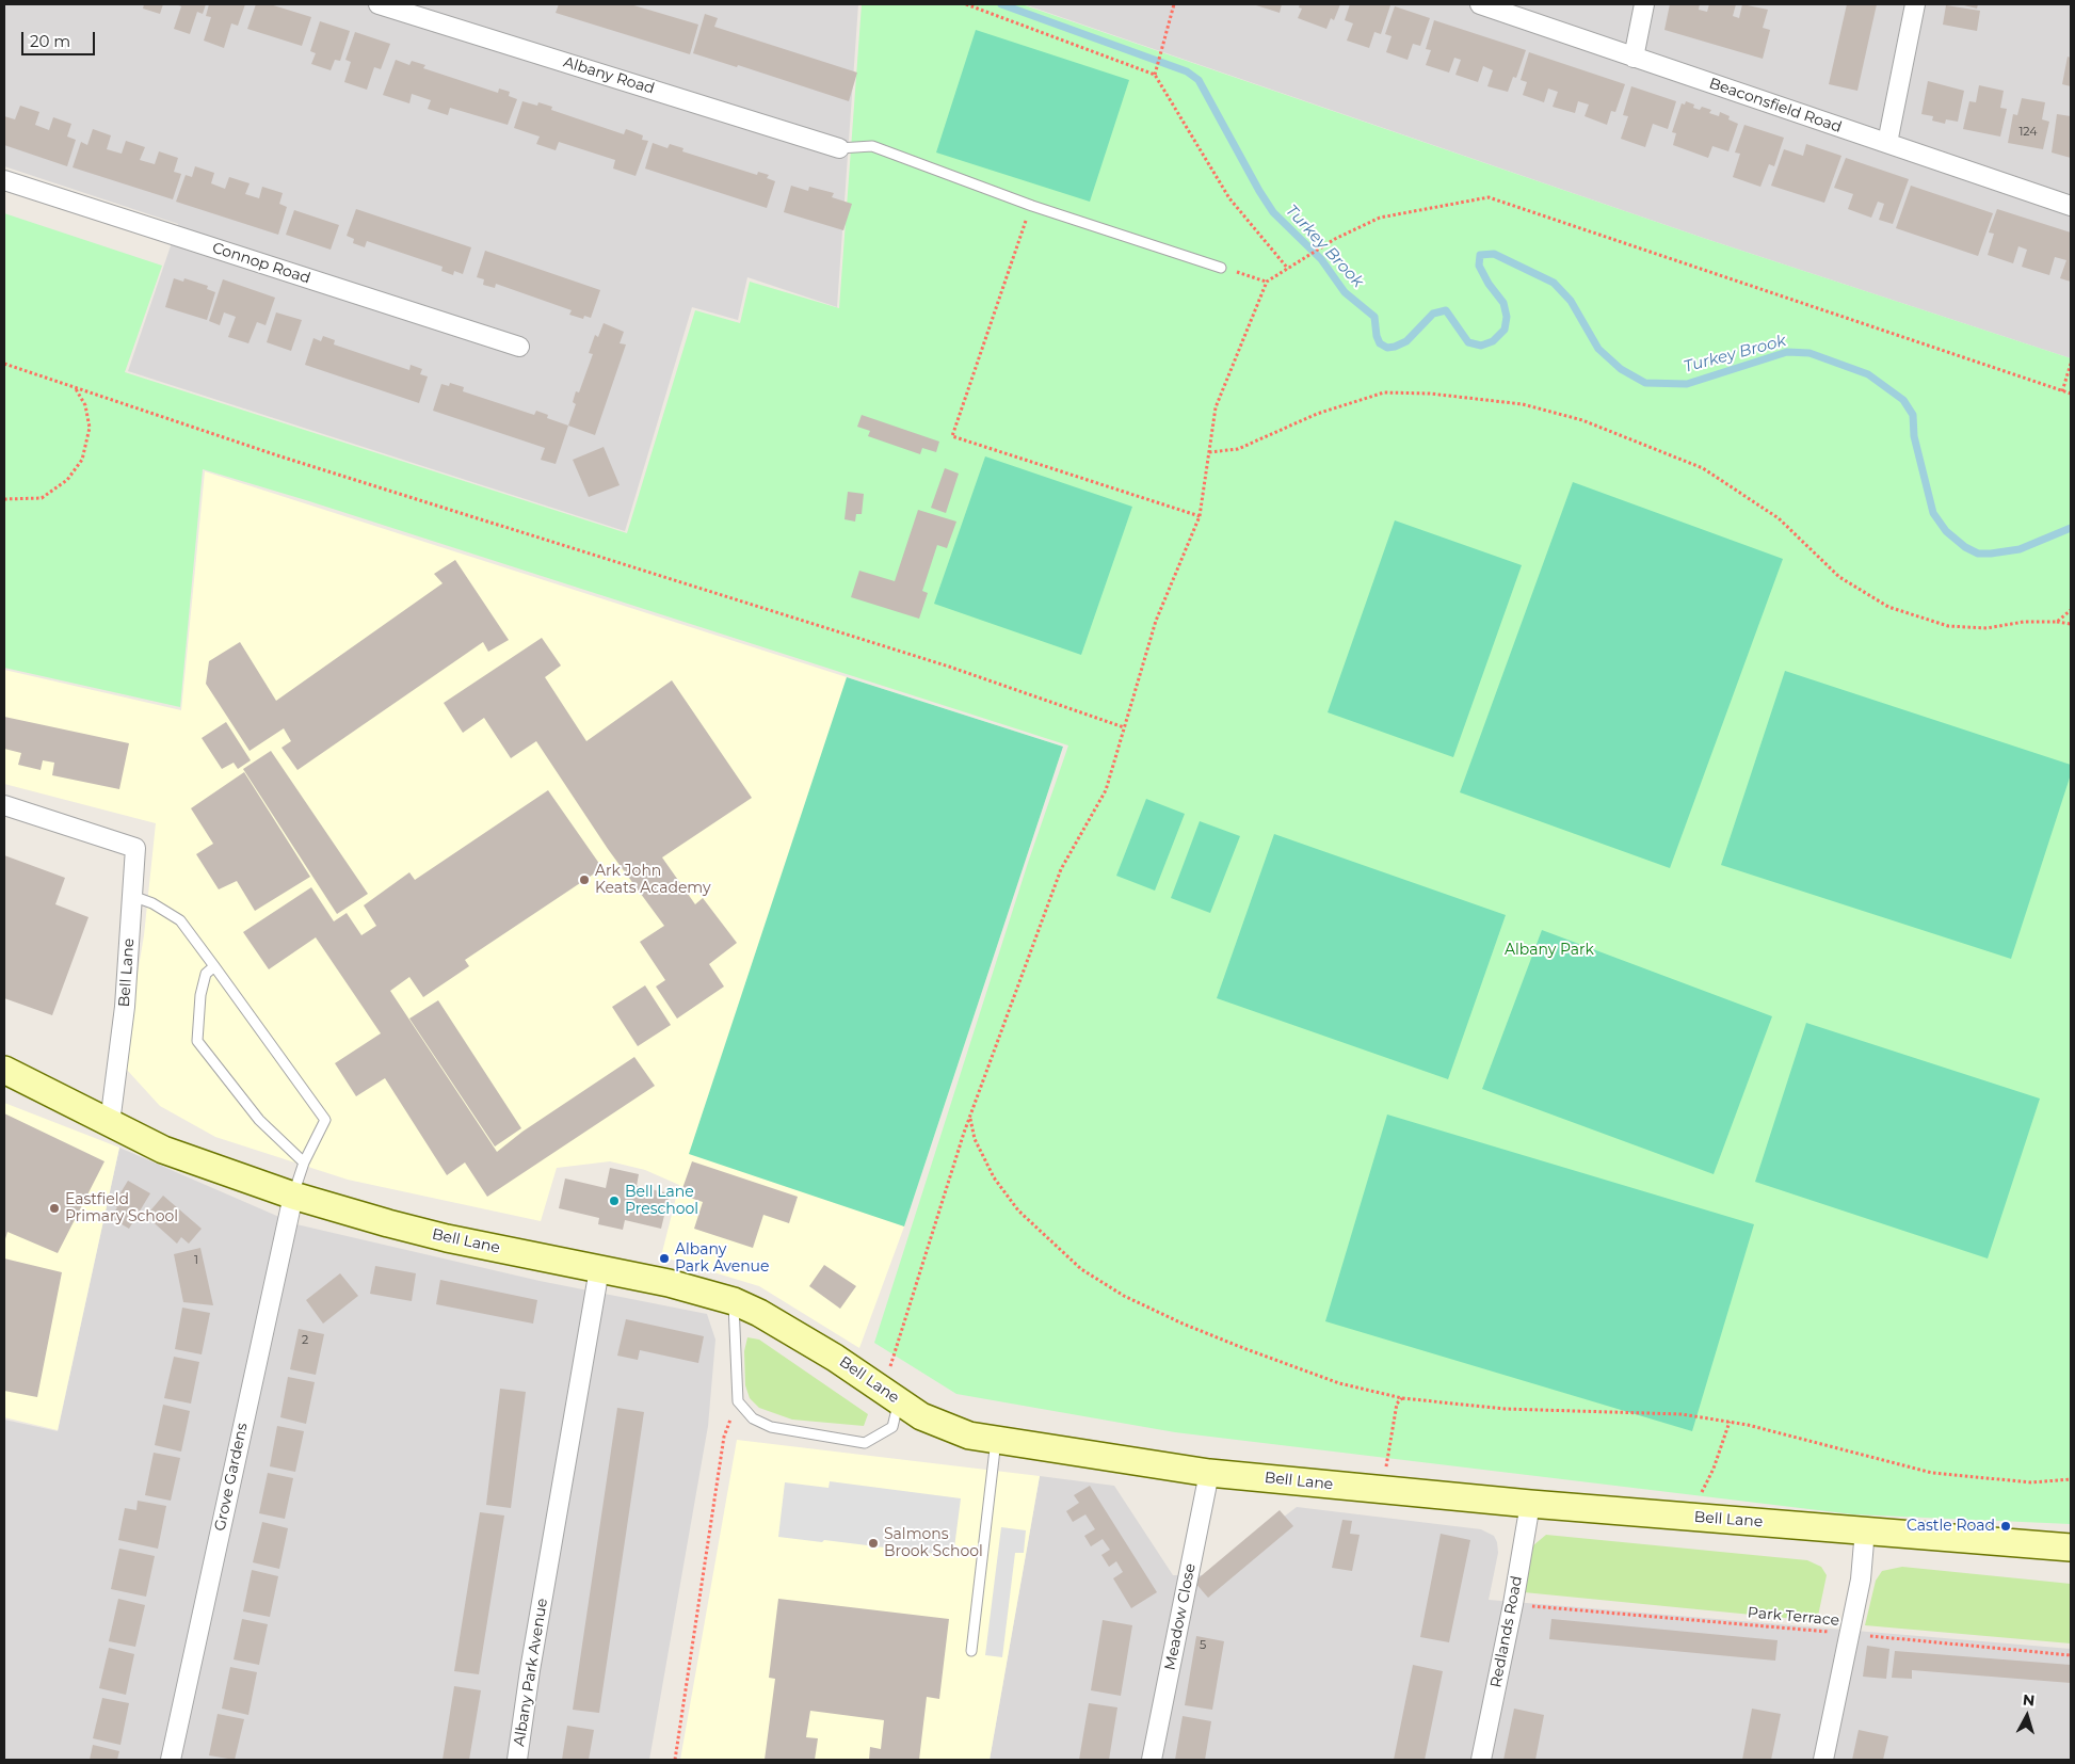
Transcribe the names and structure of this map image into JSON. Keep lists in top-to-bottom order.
{
  "streets": {
    "street": [
      "Albany Road",
      "Beaconsfield Road",
      "Connop Road",
      "Bell Lane",
      "Grove Gardens",
      "Meadow Close",
      "Redlands Road",
      "Albany Park Avenue"
    ],
    "path": ["Park Terrace"]
  },
  "crossings": [
    ["Bell Lane", "Grove Gardens"],
    ["Bell Lane", "Meadow Close"],
    ["Bell Lane", "Redlands Road"],
    ["Bell Lane", "Albany Park Avenue"],
    ["Park Terrace", "Redlands Road"]
  ],
  "water": ["Turkey Brook"],
  "parks": ["Albany Park"],
  "places": [
    "Ark John Keats Academy",
    "Bell Lane Preschool",
    "Eastfield Primary School",
    "Albany Park Avenue",
    "Castle Road",
    "Salmons Brook School"
  ],
  "house_numbers": [
    "124",
    "1",
    "2",
    "5"
  ],
  "scale_bar": "20 m",
  "north": "top"
}
